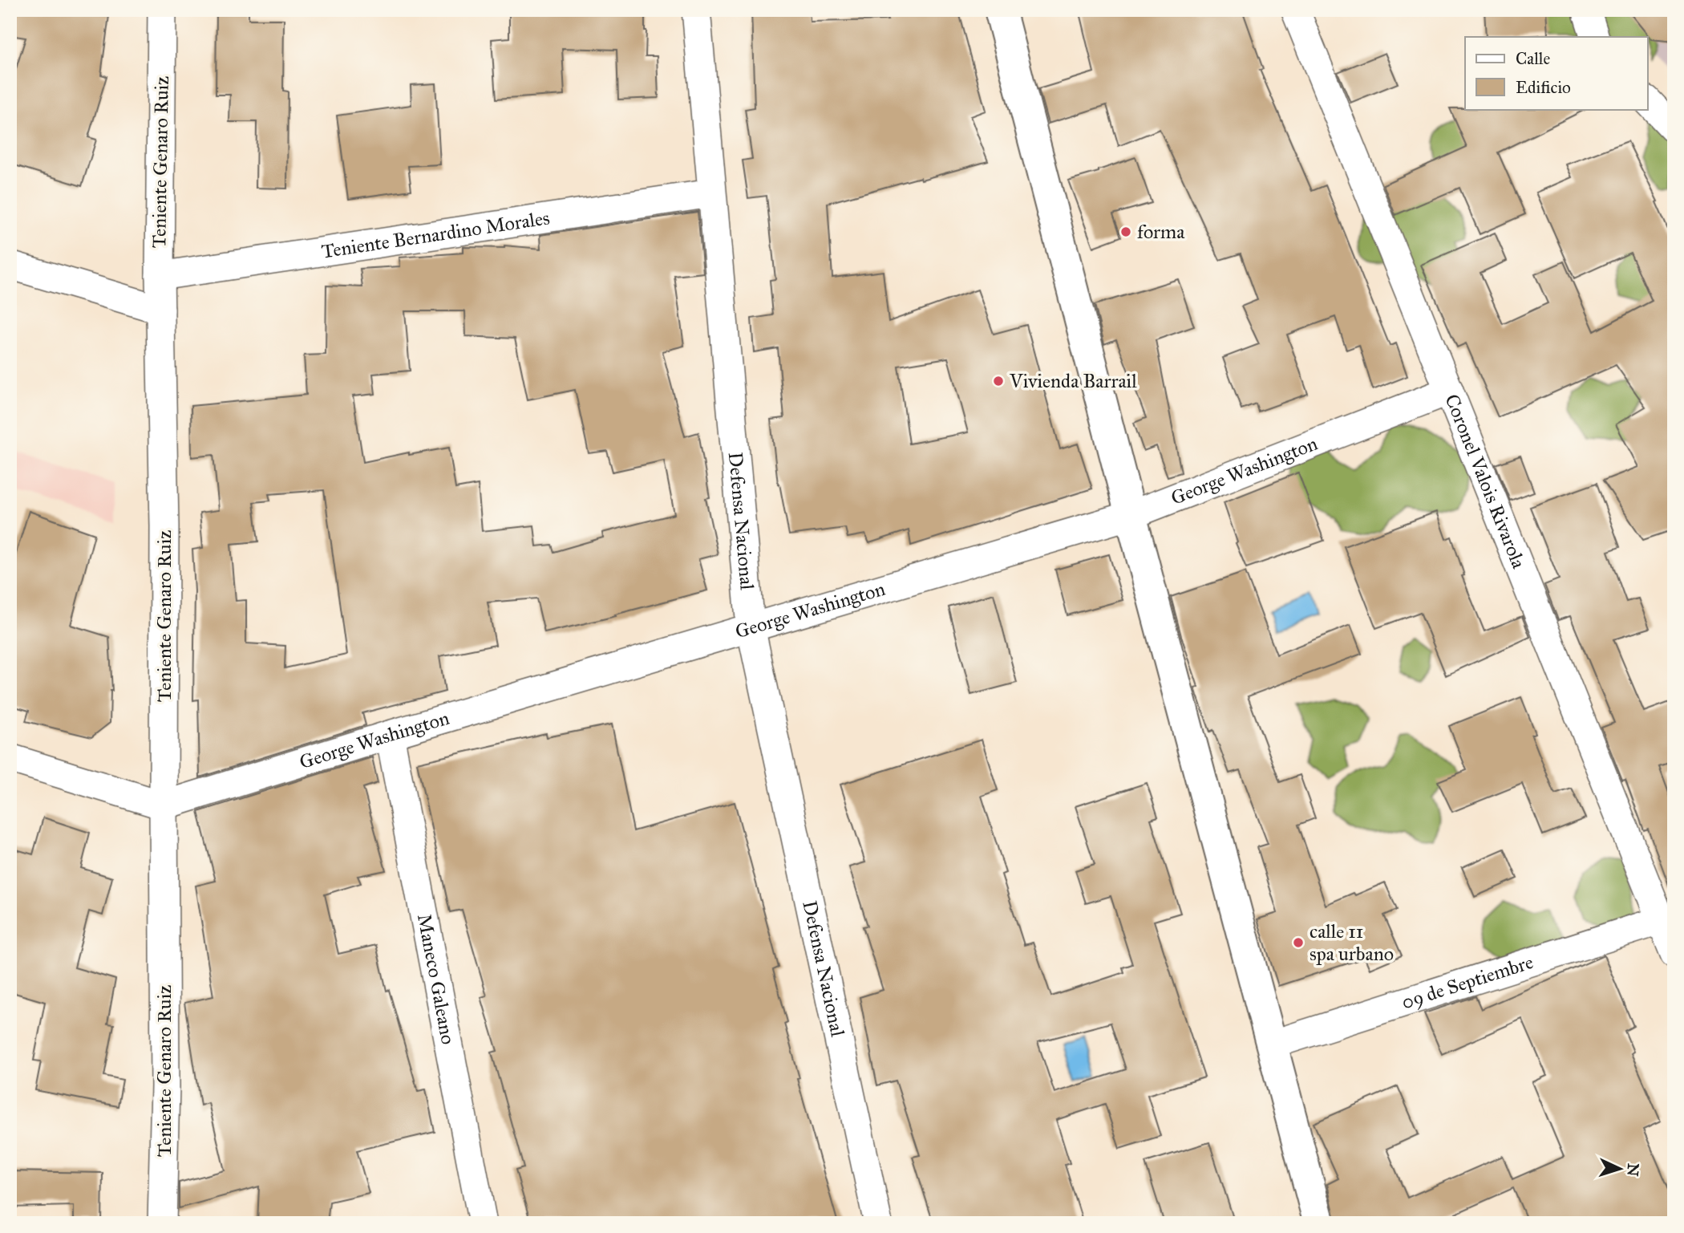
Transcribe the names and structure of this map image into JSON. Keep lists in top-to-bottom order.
{
  "streets": {
    "street": [
      "Teniente Genaro Ruiz",
      "Teniente Bernardino Morales",
      "George Washington",
      "Coronel Valois Rivarola",
      "Defensa Nacional",
      "Maneco Galeano",
      "09 de Septiembre"
    ]
  },
  "crossings": [
    ["Teniente Genaro Ruiz", "Teniente Bernardino Morales"],
    ["Teniente Genaro Ruiz", "George Washington"],
    ["Teniente Bernardino Morales", "Defensa Nacional"],
    ["George Washington", "Coronel Valois Rivarola"],
    ["George Washington", "Defensa Nacional"],
    ["George Washington", "Maneco Galeano"],
    ["Coronel Valois Rivarola", "09 de Septiembre"]
  ],
  "places": ["forma", "Vivienda Barrail", "calle 11 spa urbano"],
  "legend": ["Calle", "Edificio"],
  "north": "right"
}
